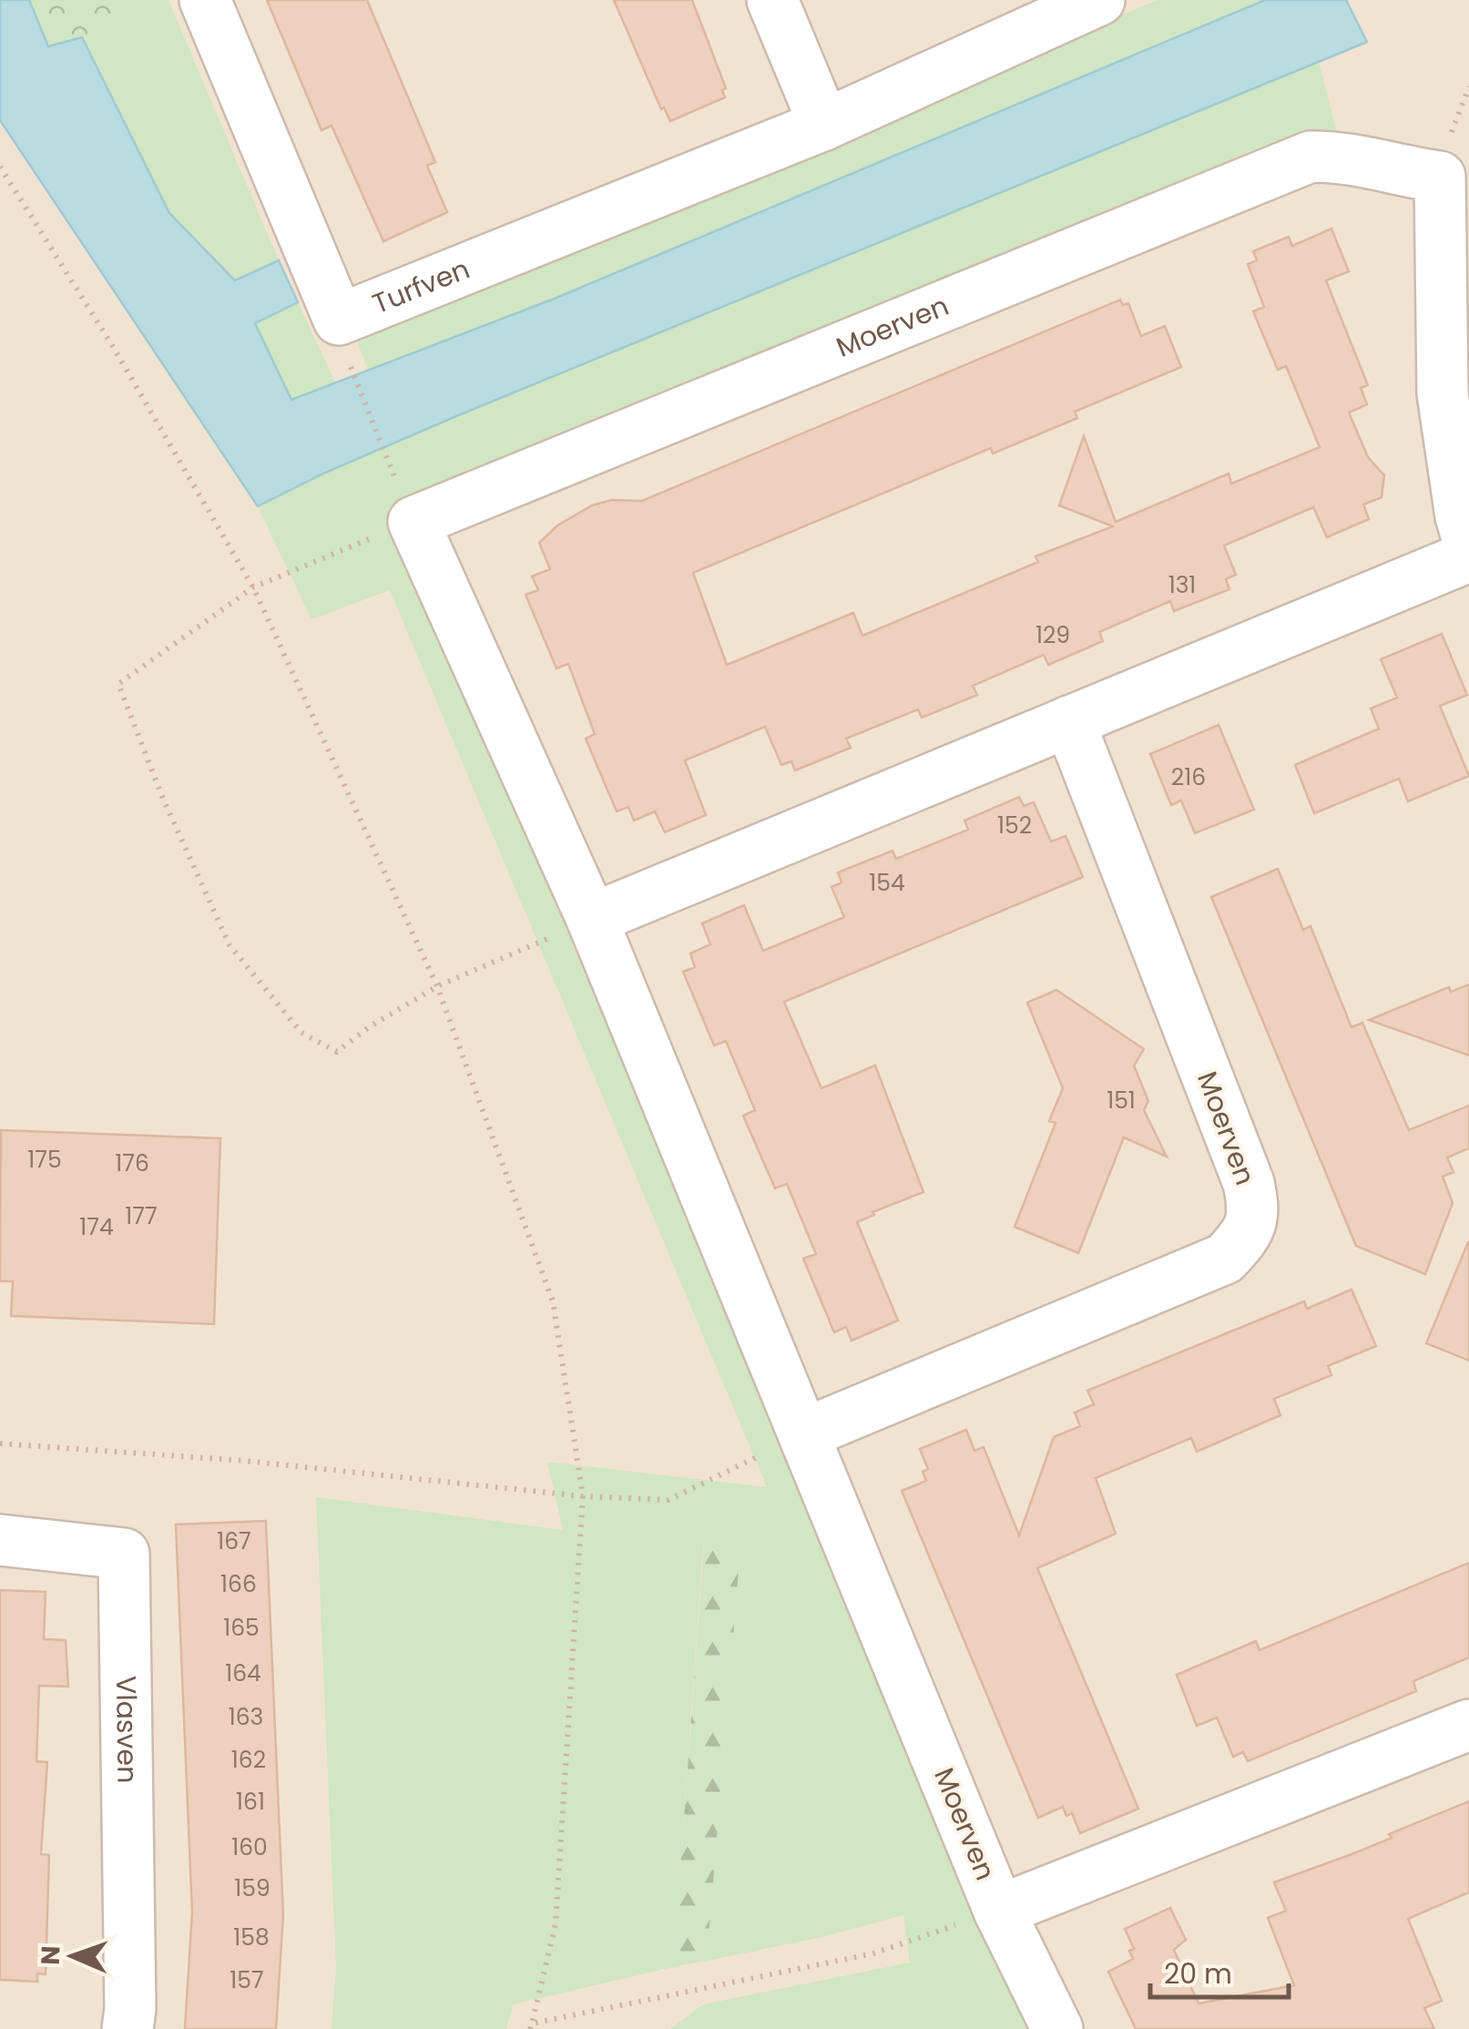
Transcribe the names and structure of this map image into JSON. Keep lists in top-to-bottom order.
{
  "streets": {
    "street": ["Turfven", "Moerven", "Vlasven"]
  },
  "house_numbers": [
    "131",
    "129",
    "216",
    "152",
    "154",
    "151",
    "175",
    "176",
    "177",
    "174",
    "167",
    "166",
    "165",
    "164",
    "163",
    "162",
    "161",
    "160",
    "159",
    "158",
    "157"
  ],
  "scale_bar": "20 m",
  "north": "left"
}
